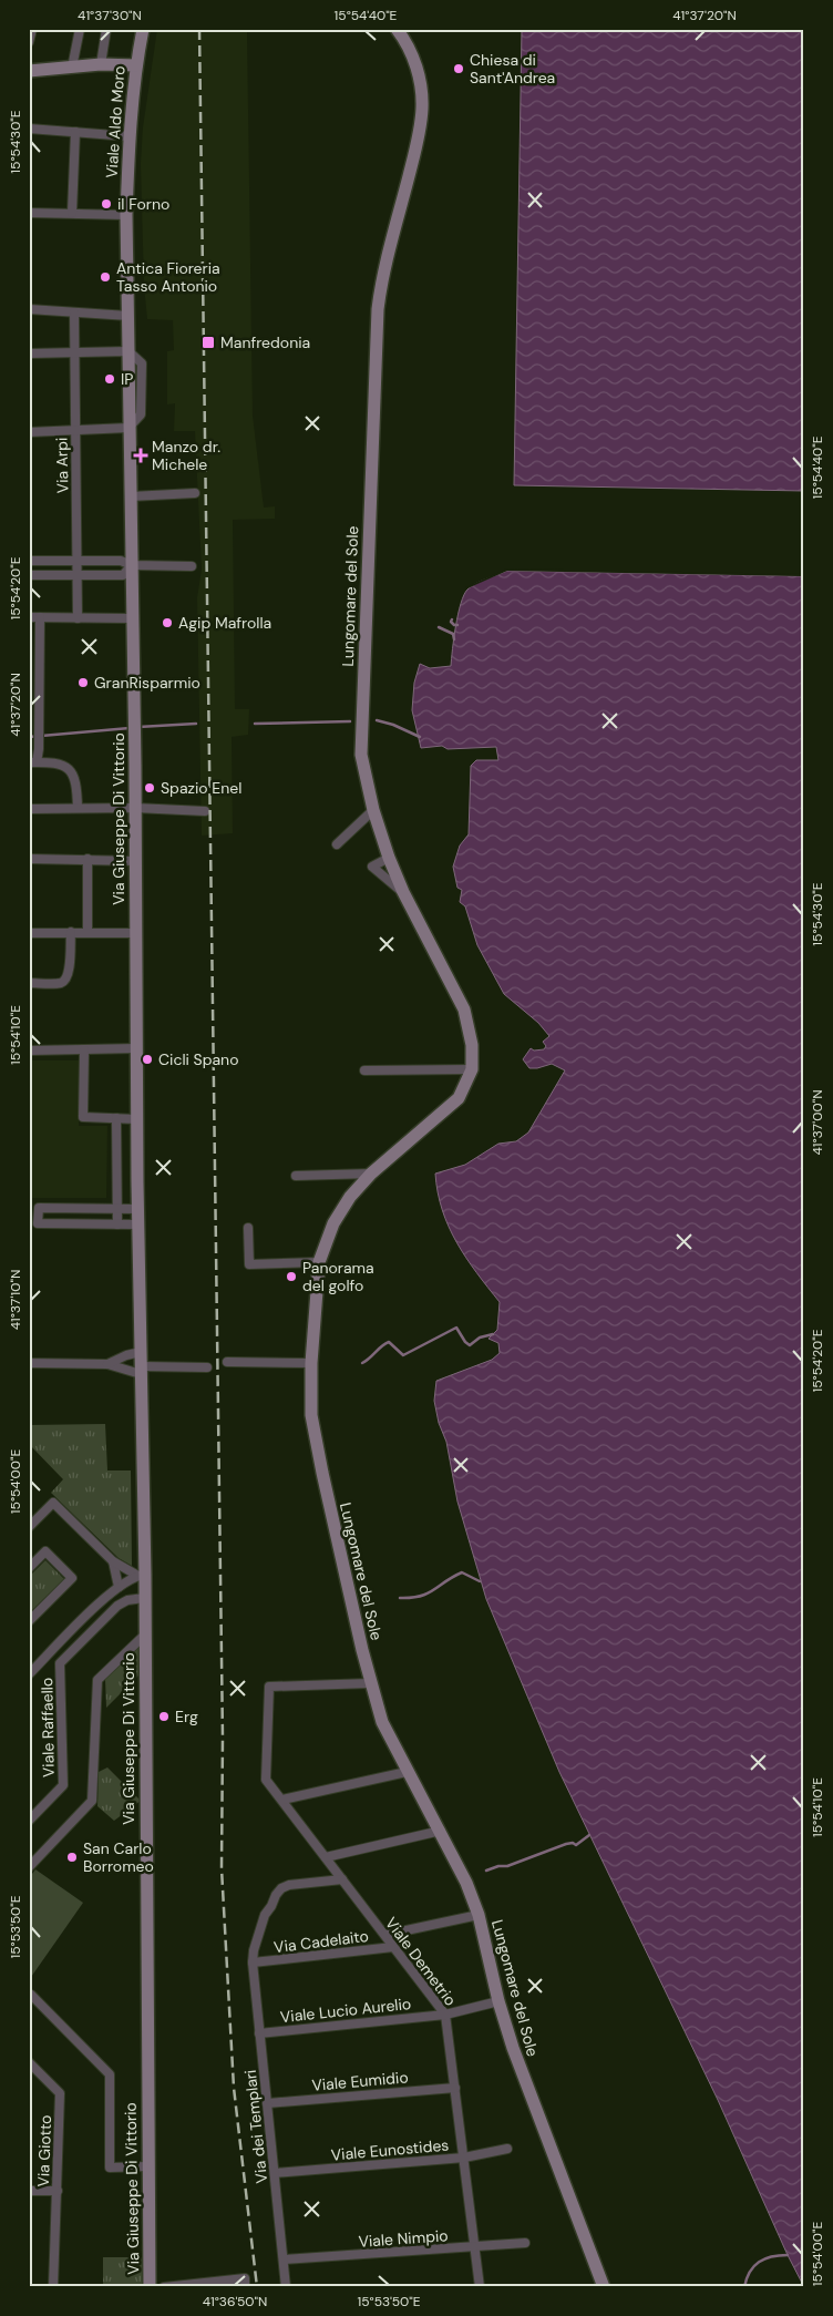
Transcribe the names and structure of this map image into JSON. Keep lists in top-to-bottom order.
{
  "streets": {
    "street": [
      "Viale Aldo Moro",
      "Via Arpi",
      "Lungomare del Sole",
      "Via Giuseppe Di Vittorio",
      "Viale Raffaello",
      "Via Cadelaito",
      "Viale Demetrio",
      "Viale Lucio Aurelio",
      "Viale Eumidio",
      "Via dei Templari",
      "Viale Eunostides",
      "Via Giotto",
      "Viale Nimpio"
    ]
  },
  "crossings": [
    ["Viale Aldo Moro", "Via Giuseppe Di Vittorio"],
    ["Lungomare del Sole", "Via Cadelaito"],
    ["Lungomare del Sole", "Viale Demetrio"],
    ["Lungomare del Sole", "Viale Lucio Aurelio"],
    ["Via Giuseppe Di Vittorio", "Viale Raffaello"],
    ["Via Cadelaito", "Viale Demetrio"],
    ["Via Cadelaito", "Via dei Templari"],
    ["Viale Demetrio", "Viale Lucio Aurelio"],
    ["Viale Demetrio", "Viale Eumidio"],
    ["Viale Demetrio", "Via dei Templari"],
    ["Viale Demetrio", "Viale Eunostides"],
    ["Viale Demetrio", "Viale Nimpio"],
    ["Viale Lucio Aurelio", "Via dei Templari"],
    ["Viale Eumidio", "Via dei Templari"],
    ["Via dei Templari", "Viale Eunostides"],
    ["Via dei Templari", "Viale Nimpio"]
  ],
  "places": {
    "other": [
      "Chiesa di Sant'Andrea",
      "il Forno",
      "Antica Fioreria Tasso Antonio",
      "IP",
      "Agip Mafrolla",
      "GranRisparmio",
      "Spazio Enel",
      "Cicli Spano",
      "Panorama del golfo",
      "Erg",
      "San Carlo Borromeo"
    ],
    "transit": ["Manfredonia"],
    "health": ["Manzo dr. Michele"]
  },
  "coordinates": [
    "41°37'30\"N",
    "15°54'40\"E",
    "41°37'20\"N",
    "15°54'30\"E",
    "15°54'20\"E",
    "15°54'10\"E",
    "41°37'00\"N",
    "41°37'10\"N",
    "15°54'00\"E",
    "15°53'50\"E",
    "41°36'50\"N"
  ]
}
